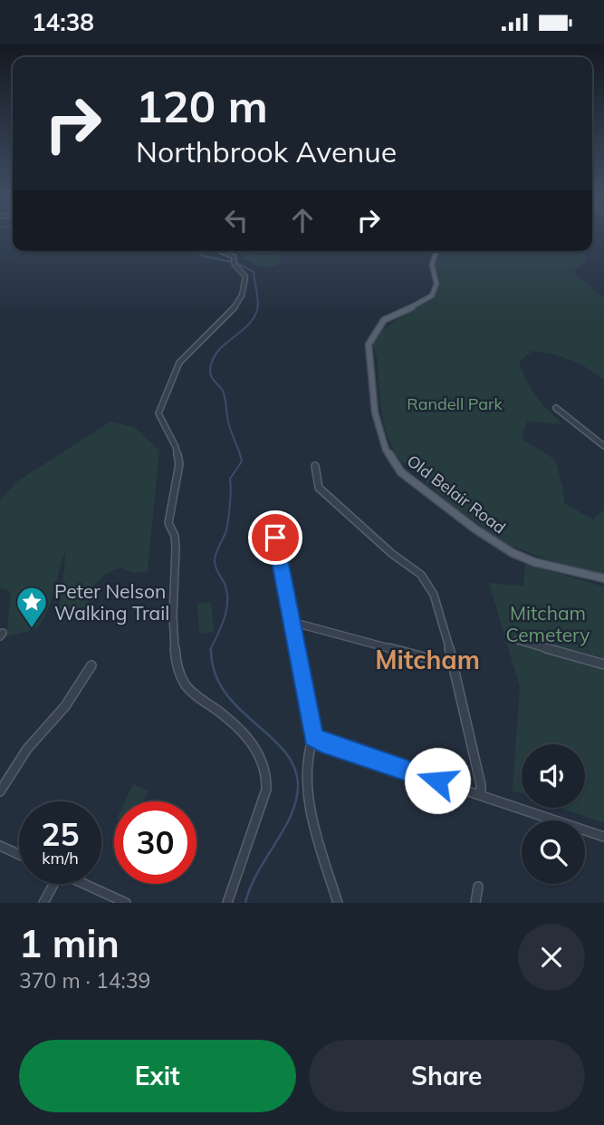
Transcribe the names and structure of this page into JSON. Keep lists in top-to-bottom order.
{
  "streets": {
    "main road": ["Old Belair Road"]
  },
  "districts": ["Mitcham"],
  "parks": ["Randell Park", "Mitcham Cemetery"],
  "places": {
    "place": ["Peter Nelson Walking Trail"]
  },
  "page": {
    "status": "14:38",
    "turn": ["120 m", "Northbrook Avenue"],
    "speed": "25 km/h",
    "limit": "30",
    "heading": ["1 min", "370 m · 14:39"],
    "buttons": ["Exit", "Share"]
  }
}
